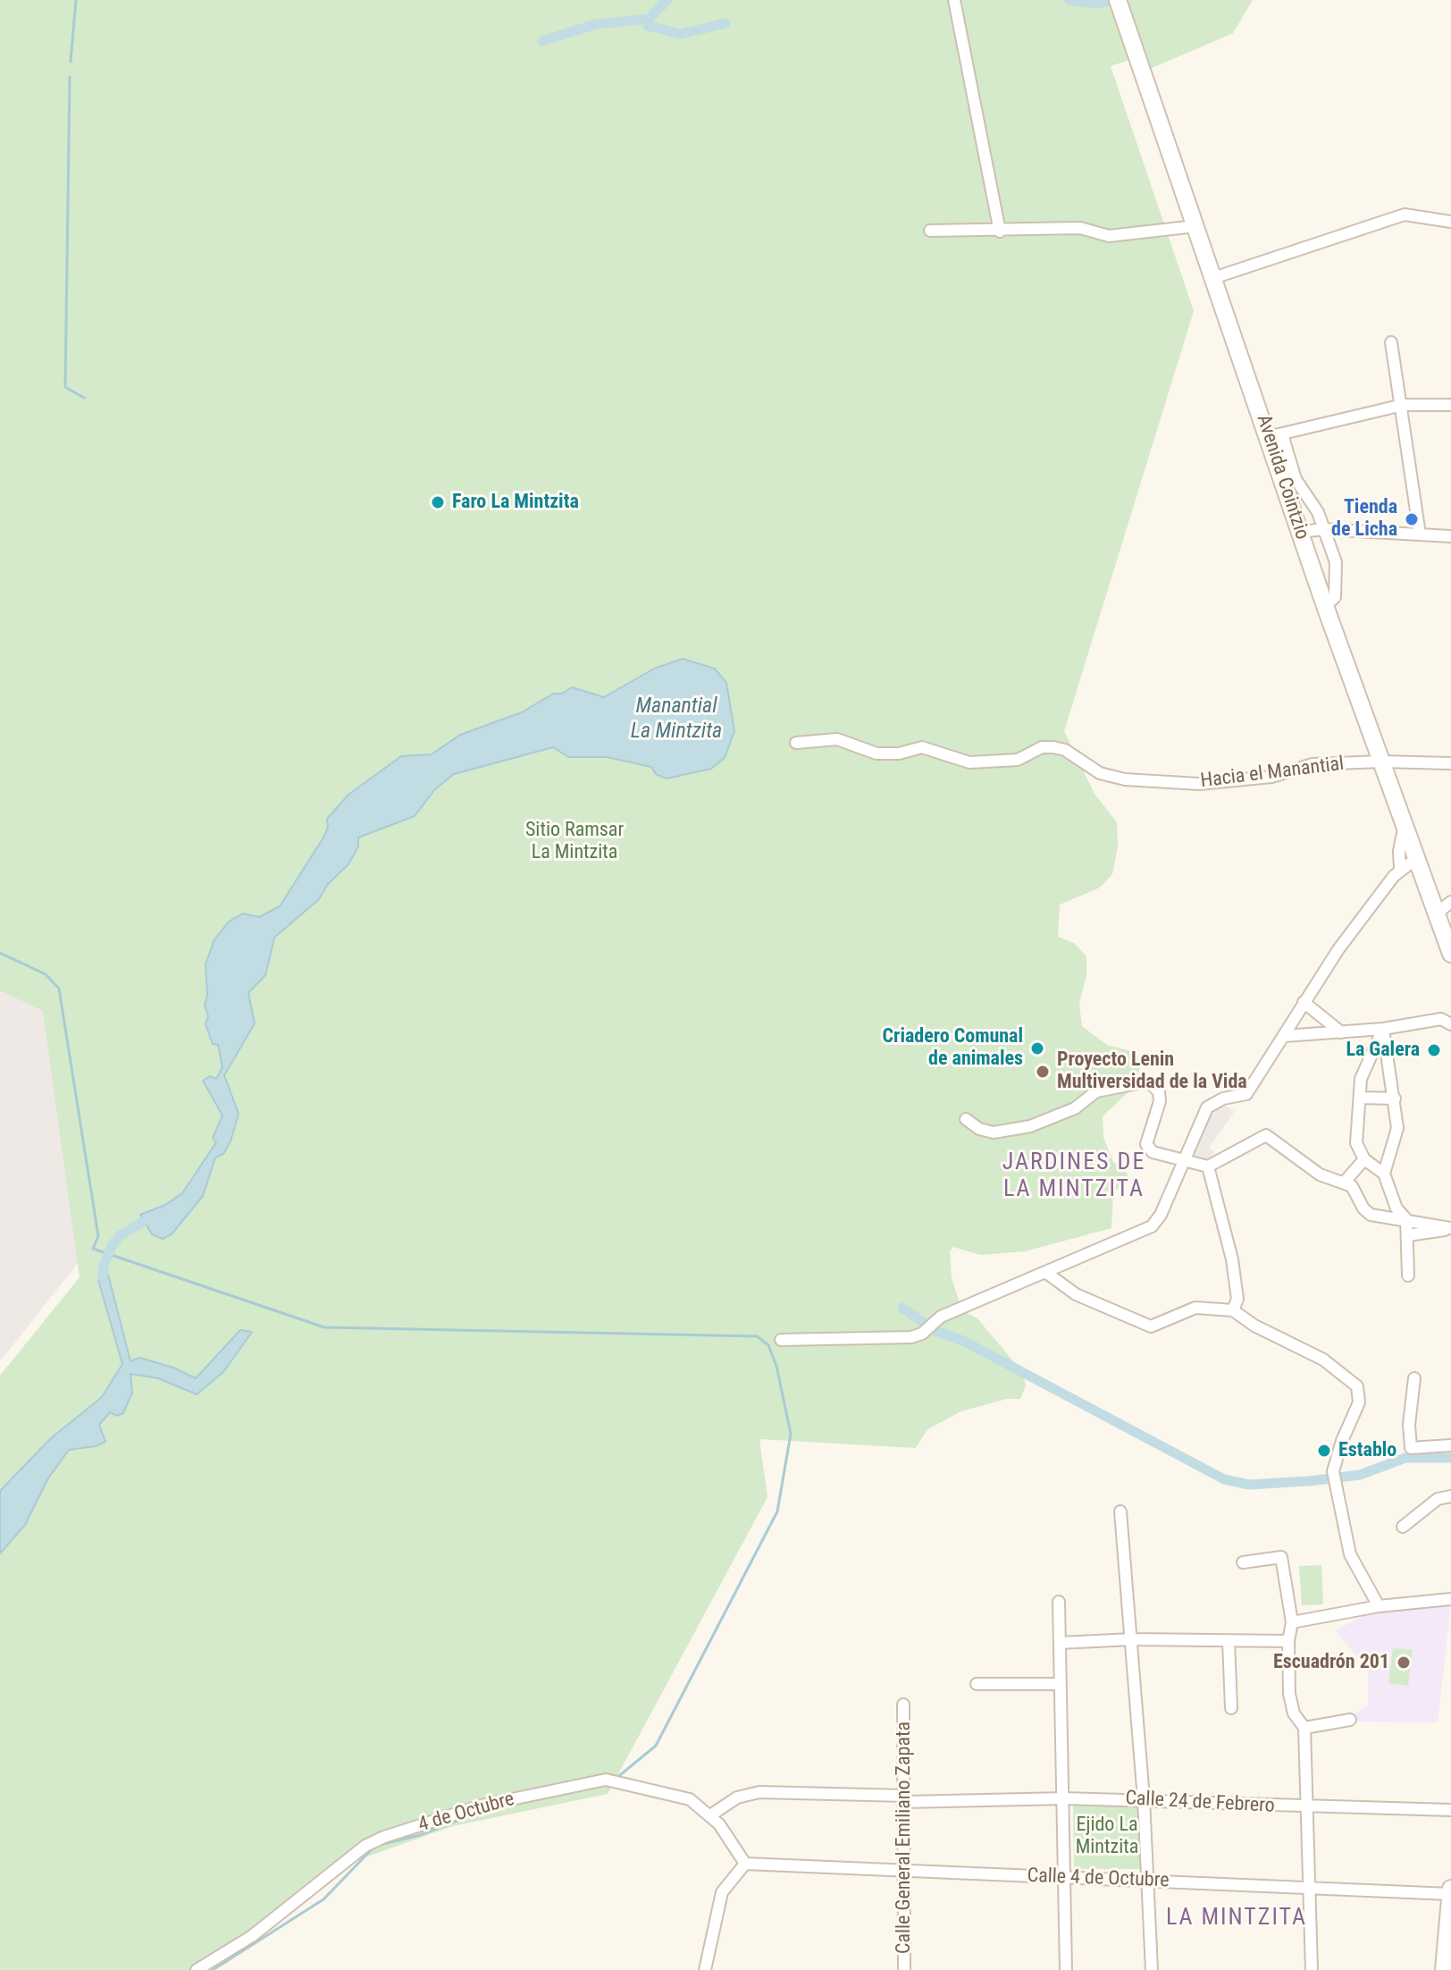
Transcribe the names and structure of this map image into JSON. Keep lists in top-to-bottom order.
{
  "streets": {
    "main road": ["Avenida Cointzio"],
    "street": [
      "Hacia el Manantial",
      "Calle 24 de Febrero",
      "4 de Octubre",
      "Calle General Emiliano Zapata",
      "Calle 4 de Octubre"
    ]
  },
  "crossings": [
    ["Avenida Cointzio", "Hacia el Manantial"],
    ["Calle 24 de Febrero", "4 de Octubre"],
    ["Calle 24 de Febrero", "Calle General Emiliano Zapata"],
    ["4 de Octubre", "Calle 4 de Octubre"],
    ["Calle General Emiliano Zapata", "Calle 4 de Octubre"]
  ],
  "districts": ["JARDINES DE LA MINTZITA", "LA MINTZITA"],
  "water": ["Manantial La Mintzita"],
  "parks": ["Sitio Ramsar La Mintzita", "Ejido La Mintzita"],
  "places": [
    "Faro La Mintzita",
    "Tienda de Licha",
    "Criadero Comunal de animales",
    "La Galera",
    "Proyecto Lenin Multiversidad de la Vida",
    "Establo",
    "Escuadrón 201"
  ]
}
